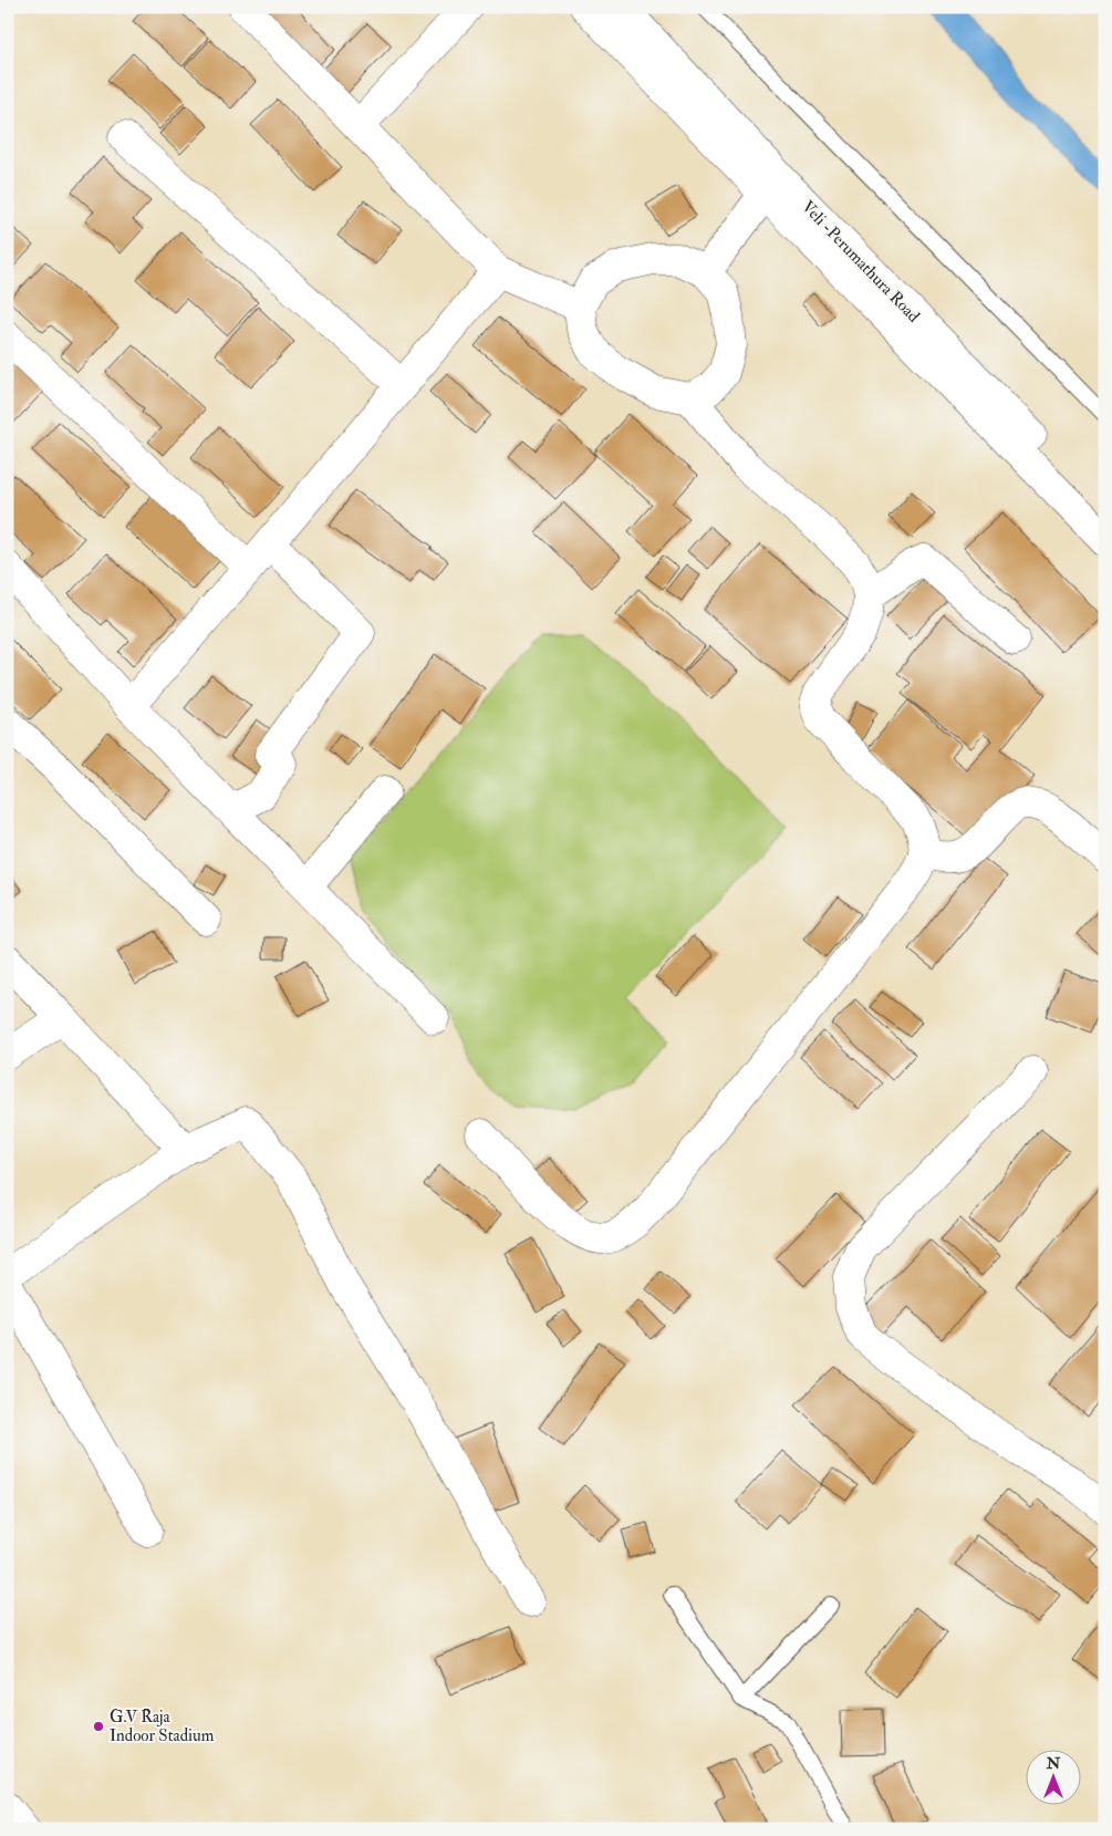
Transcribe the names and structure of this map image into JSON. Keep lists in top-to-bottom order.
{
  "streets": {
    "street": ["Veli -Perumathura Road"]
  },
  "places": ["G.V Raja Indoor Stadium"],
  "north": "top"
}
